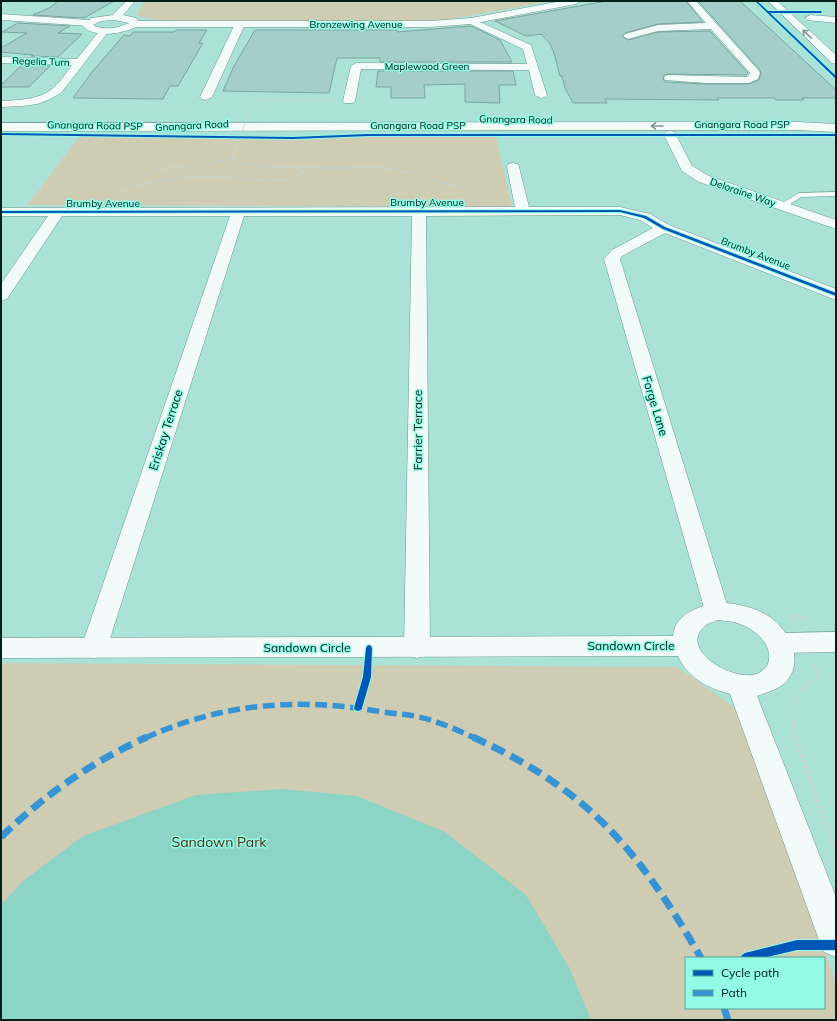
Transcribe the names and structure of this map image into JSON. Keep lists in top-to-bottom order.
{
  "streets": {
    "street": [
      "Bronzewing Avenue",
      "Regelia Turn",
      "Maplewood Green",
      "Gnangara Road",
      "Deloraine Way",
      "Brumby Avenue",
      "Forge Lane",
      "Eriskay Terrace",
      "Farrier Terrace",
      "Sandown Circle"
    ],
    "cycle path": ["Gnangara Road PSP"]
  },
  "crossings": [
    ["Brumby Avenue", "Forge Lane"],
    ["Brumby Avenue", "Eriskay Terrace"],
    ["Brumby Avenue", "Farrier Terrace"],
    ["Forge Lane", "Sandown Circle"],
    ["Eriskay Terrace", "Sandown Circle"],
    ["Farrier Terrace", "Sandown Circle"]
  ],
  "parks": ["Sandown Park"],
  "legend": ["Cycle path", "Path"]
}
